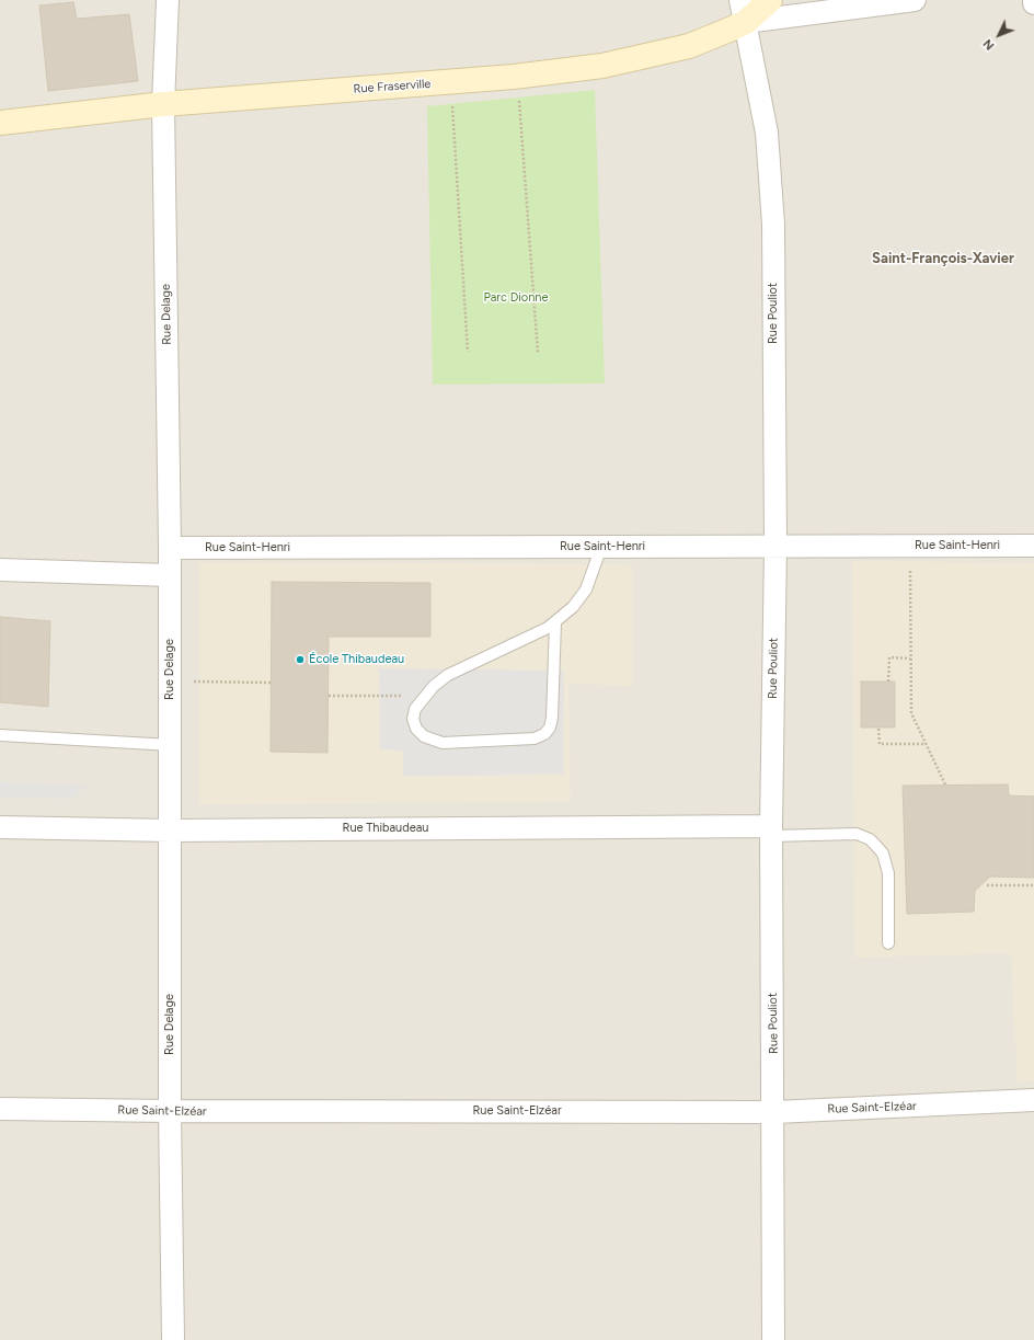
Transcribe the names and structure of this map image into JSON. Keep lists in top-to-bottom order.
{
  "streets": {
    "main road": ["Rue Fraserville"],
    "street": [
      "Rue Pouliot",
      "Rue Delage",
      "Rue Saint-Henri",
      "Rue Thibaudeau",
      "Rue Saint-Elzéar"
    ]
  },
  "crossings": [
    ["Rue Fraserville", "Rue Pouliot"],
    ["Rue Fraserville", "Rue Delage"],
    ["Rue Pouliot", "Rue Saint-Henri"],
    ["Rue Pouliot", "Rue Thibaudeau"],
    ["Rue Pouliot", "Rue Saint-Elzéar"],
    ["Rue Delage", "Rue Saint-Henri"],
    ["Rue Delage", "Rue Thibaudeau"],
    ["Rue Delage", "Rue Saint-Elzéar"]
  ],
  "districts": ["Saint-François-Xavier"],
  "parks": ["Parc Dionne"],
  "places": ["École Thibaudeau"],
  "north": "bottom left"
}
